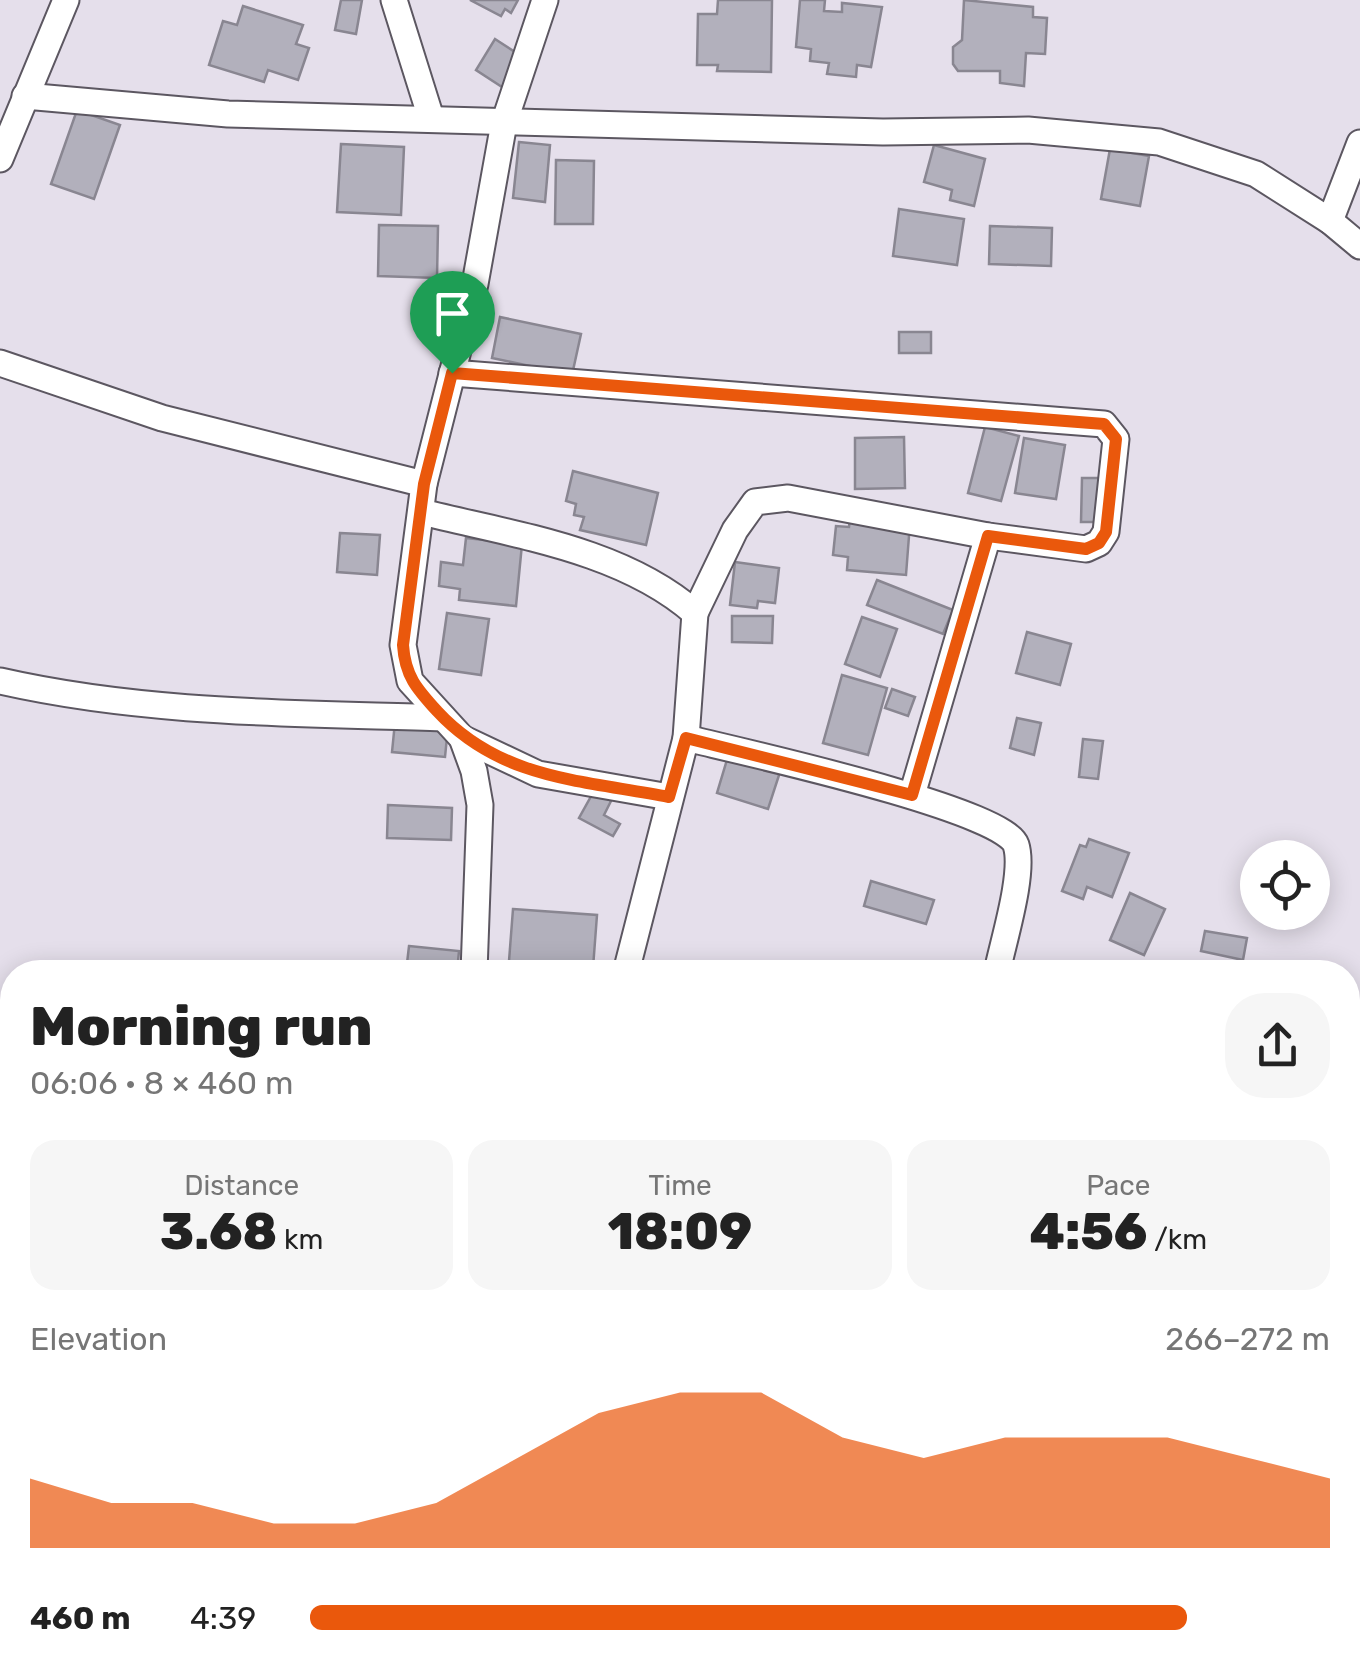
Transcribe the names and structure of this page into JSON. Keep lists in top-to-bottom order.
{
  "page": {
    "heading": ["Morning run", "06:06 · 8 × 460 m"],
    "stats": [
      ["Distance", "3.68 km"],
      ["Time", "18:09"],
      ["Pace", "4:56 /km"]
    ],
    "chart": ["Elevation", "266–272 m"],
    "list": [
      {
        "name": "460 m",
        "note": "4:39"
      }
    ]
  }
}
